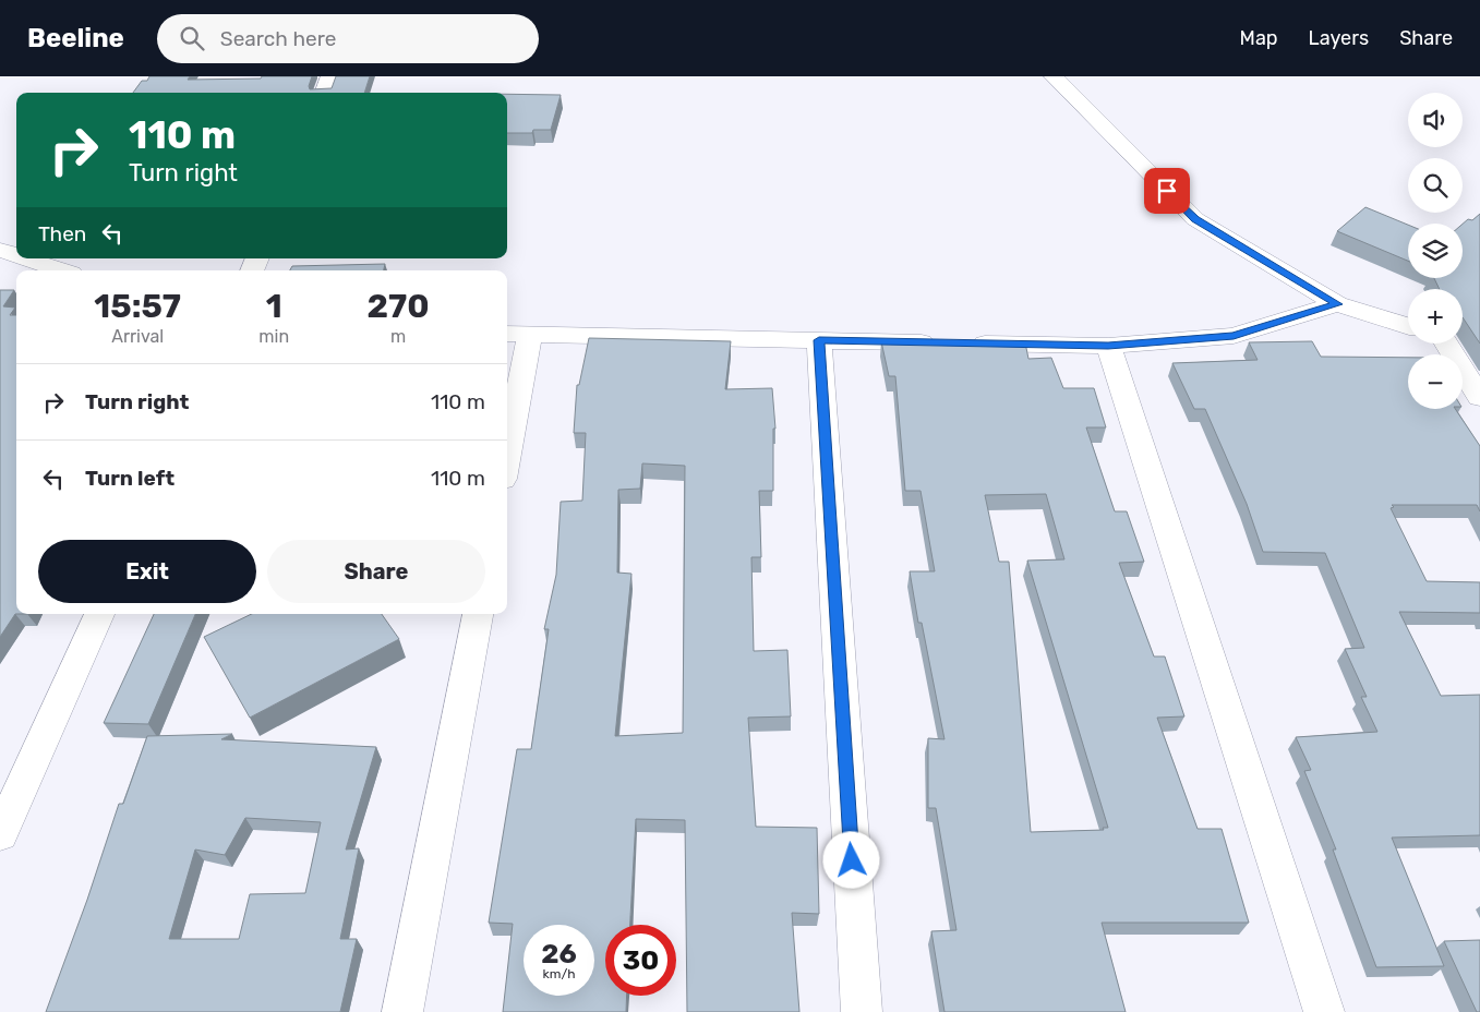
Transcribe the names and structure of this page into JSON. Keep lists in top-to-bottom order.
{
  "page": {
    "header": "Beeline",
    "search": "Search here",
    "nav": ["Map", "Layers", "Share"],
    "map_buttons": ["+", "−"],
    "turn": ["110 m", "Turn right"],
    "then": "Then",
    "eta": [
      "15:57",
      "Arrival",
      "1",
      "min",
      "270",
      "m"
    ],
    "list": [
      {
        "name": "Turn right",
        "value": "110 m"
      },
      {
        "name": "Turn left",
        "value": "110 m"
      }
    ],
    "buttons": ["Exit", "Share"],
    "speed": "26 km/h",
    "limit": "30"
  }
}
